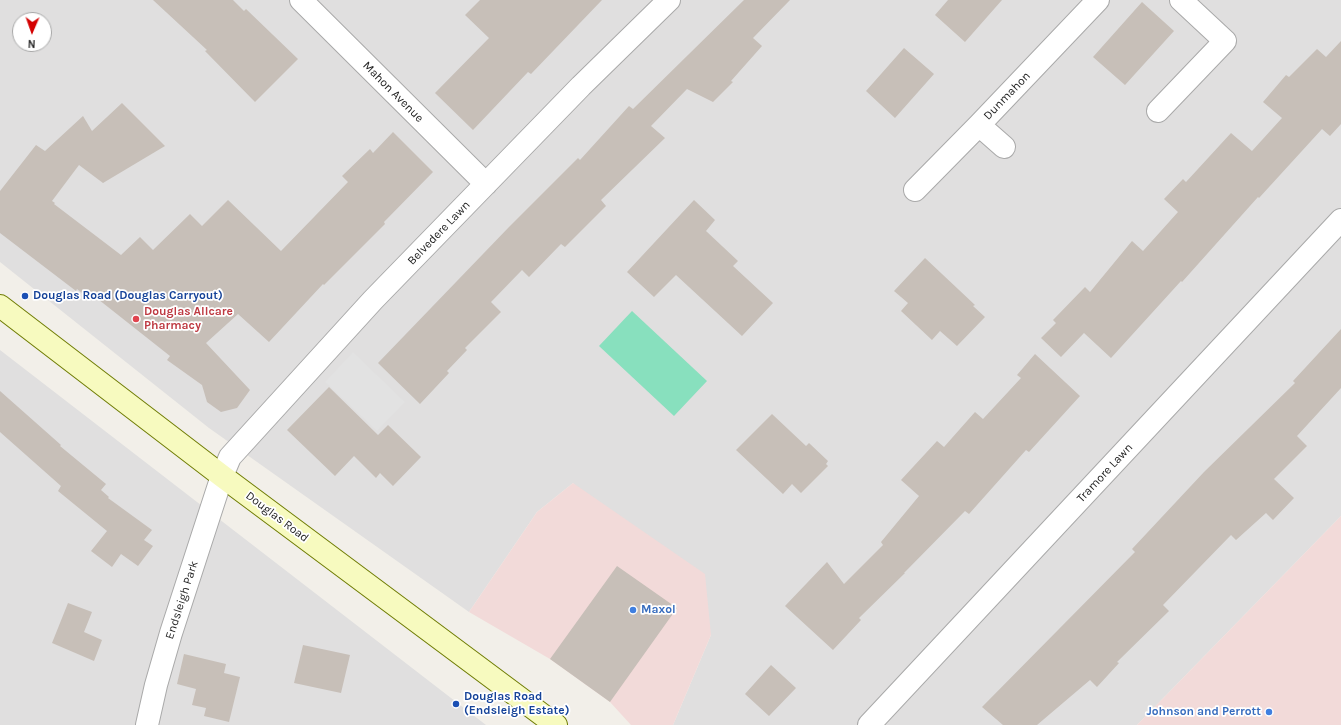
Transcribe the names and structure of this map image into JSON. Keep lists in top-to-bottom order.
{
  "streets": {
    "main road": ["Douglas Road"],
    "street": [
      "Mahon Avenue",
      "Dunmahon",
      "Belvedere Lawn",
      "Tramore Lawn",
      "Endsleigh Park"
    ]
  },
  "crossings": [
    ["Mahon Avenue", "Belvedere Lawn"],
    ["Belvedere Lawn", "Douglas Road"],
    ["Belvedere Lawn", "Endsleigh Park"],
    ["Douglas Road", "Endsleigh Park"]
  ],
  "places": [
    "Douglas Road (Douglas Carryout)",
    "Douglas Allcare Pharmacy",
    "Maxol",
    "Douglas Road (Endsleigh Estate)",
    "Johnson and Perrott"
  ],
  "north": "bottom"
}
